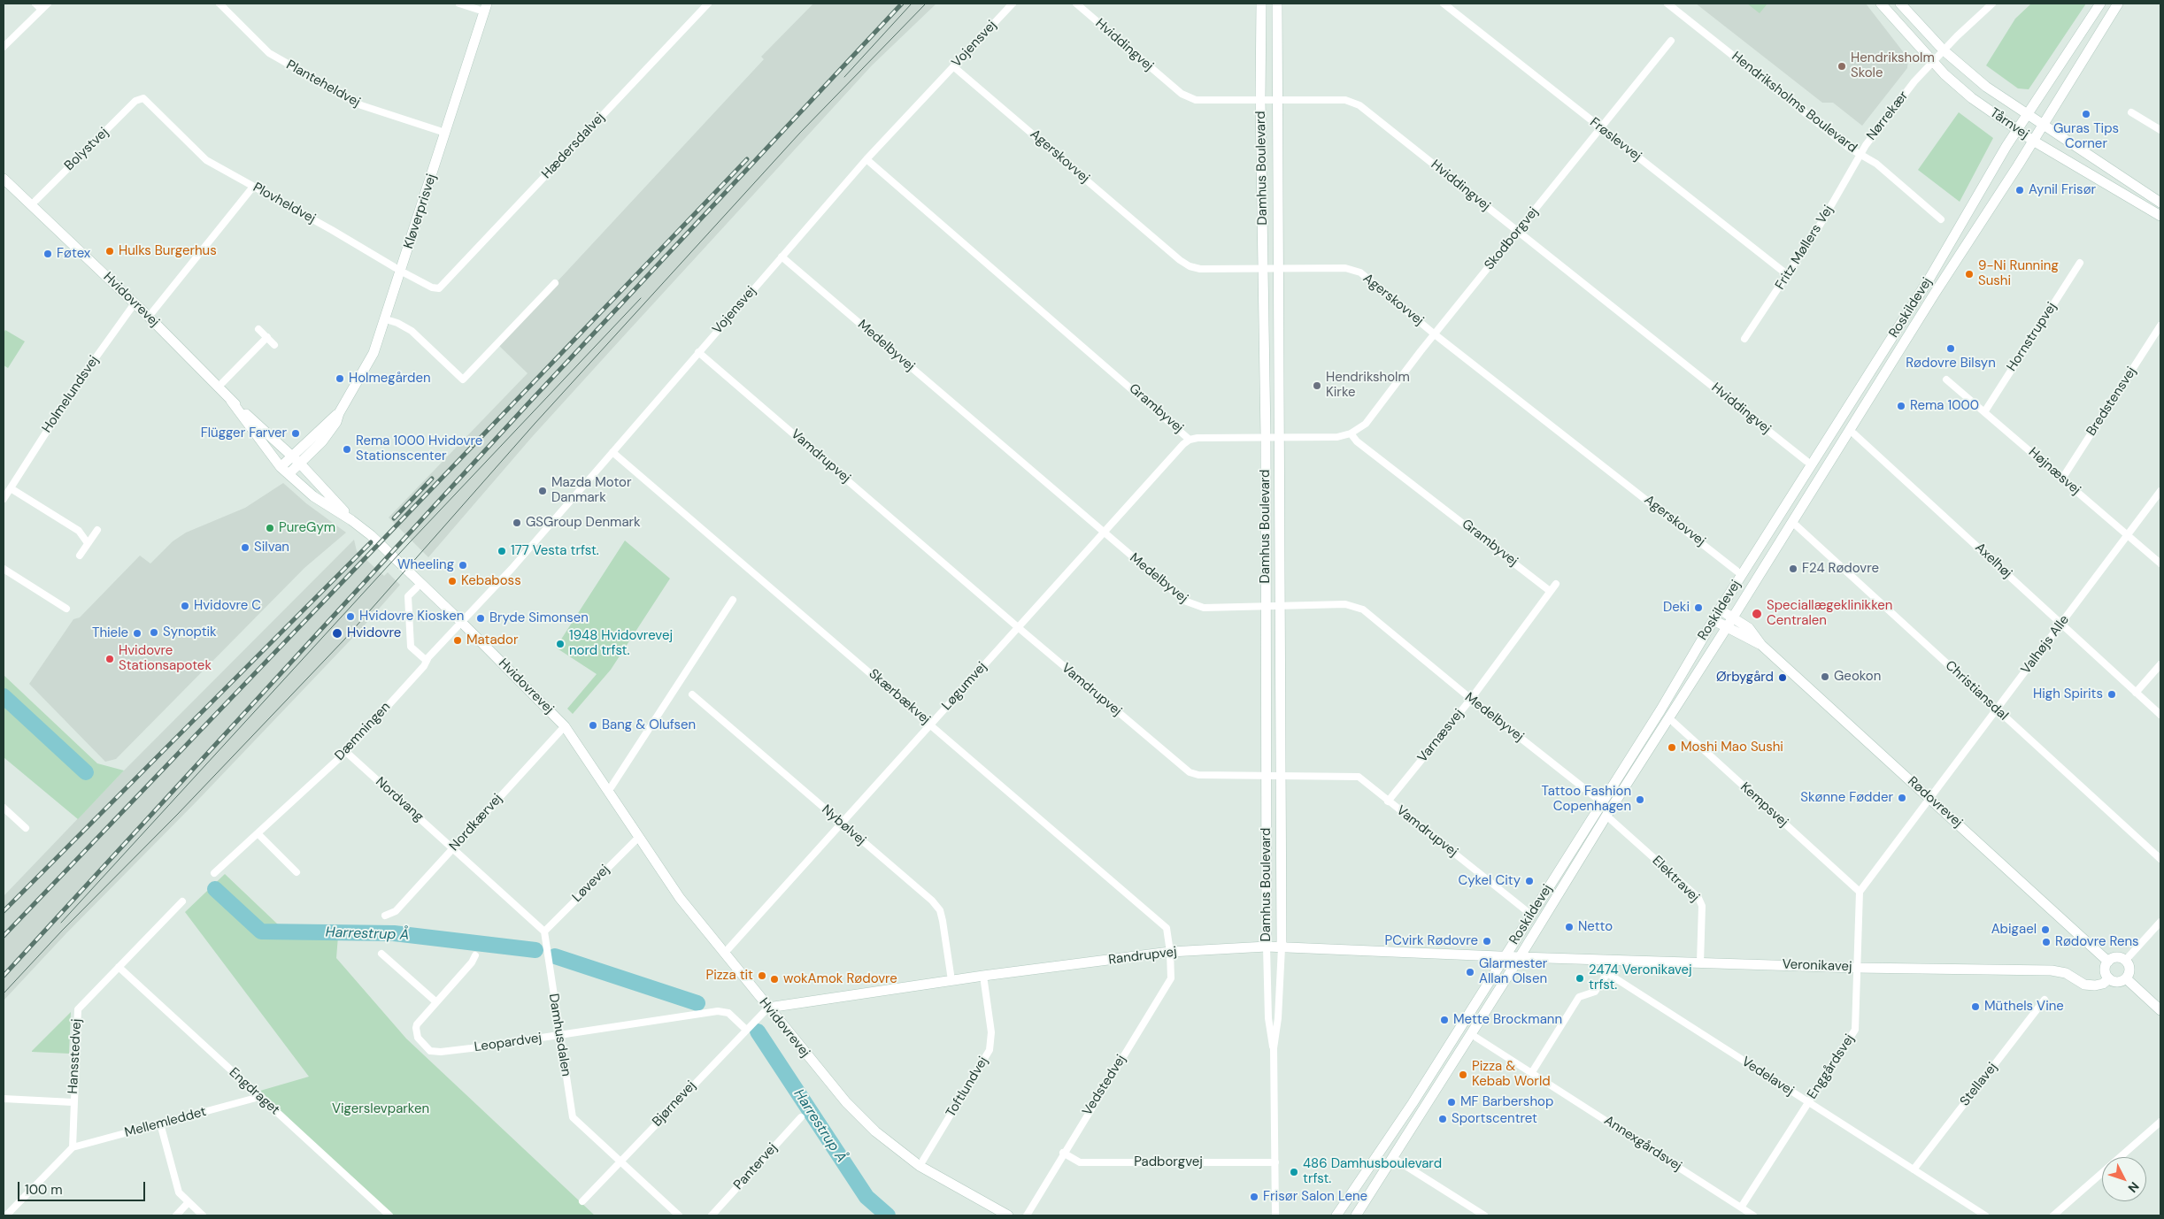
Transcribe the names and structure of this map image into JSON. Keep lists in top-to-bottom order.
{
  "streets": {
    "street": [
      "Vojensvej",
      "Hviddingvej",
      "Planteheldvej",
      "Hendriksholms Boulevard",
      "Nørrekær",
      "Tårnvej",
      "Frøslevvej",
      "Hædersdalvej",
      "Bolystvej",
      "Agerskovvej",
      "Damhus Boulevard",
      "Plovheldvej",
      "Kløverprisvej",
      "Skodborgvej",
      "Fritz Møllers Vej",
      "Hvidovrevej",
      "Roskildevej",
      "Hornstrupvej",
      "Medelbyvej",
      "Holmelundsvej",
      "Bredstensvej",
      "Grambyvej",
      "Vamdrupvej",
      "Højnæsvej",
      "Axelhøj",
      "Valhøjs Alle",
      "Løgumvej",
      "Christiansdal",
      "Skærbækvej",
      "Dæmningen",
      "Varnæsvej",
      "Nordvang",
      "Rødovrevej",
      "Kempsvej",
      "Nordkærvej",
      "Nybølvej",
      "Elektravej",
      "Løvevej",
      "Randrupvej",
      "Veronikavej",
      "Damhusdalen",
      "Leopardvej",
      "Hansstedvej",
      "Enggårdsvej",
      "Vedelavej",
      "Stellavej",
      "Vedstedvej",
      "Toftlundvej",
      "Engdraget",
      "Bjørnevej",
      "Mellemleddet",
      "Annexgårdsvej",
      "Padborgvej",
      "Pantervej"
    ]
  },
  "crossings": [
    ["Vojensvej", "Agerskovvej"],
    ["Vojensvej", "Hvidovrevej"],
    ["Vojensvej", "Medelbyvej"],
    ["Vojensvej", "Grambyvej"],
    ["Vojensvej", "Vamdrupvej"],
    ["Vojensvej", "Skærbækvej"],
    ["Vojensvej", "Dæmningen"],
    ["Hviddingvej", "Damhus Boulevard"],
    ["Hviddingvej", "Skodborgvej"],
    ["Hviddingvej", "Roskildevej"],
    ["Planteheldvej", "Kløverprisvej"],
    ["Hendriksholms Boulevard", "Nørrekær"],
    ["Hendriksholms Boulevard", "Fritz Møllers Vej"],
    ["Nørrekær", "Tårnvej"],
    ["Nørrekær", "Fritz Møllers Vej"],
    ["Tårnvej", "Roskildevej"],
    ["Frøslevvej", "Skodborgvej"],
    ["Frøslevvej", "Fritz Møllers Vej"],
    ["Hædersdalvej", "Plovheldvej"],
    ["Bolystvej", "Plovheldvej"],
    ["Bolystvej", "Hvidovrevej"],
    ["Agerskovvej", "Damhus Boulevard"],
    ["Agerskovvej", "Skodborgvej"],
    ["Agerskovvej", "Roskildevej"],
    ["Damhus Boulevard", "Medelbyvej"],
    ["Damhus Boulevard", "Grambyvej"],
    ["Damhus Boulevard", "Vamdrupvej"],
    ["Damhus Boulevard", "Randrupvej"],
    ["Damhus Boulevard", "Padborgvej"],
    ["Plovheldvej", "Kløverprisvej"],
    ["Kløverprisvej", "Hvidovrevej"],
    ["Skodborgvej", "Grambyvej"],
    ["Hvidovrevej", "Holmelundsvej"],
    ["Hvidovrevej", "Løgumvej"],
    ["Hvidovrevej", "Dæmningen"],
    ["Hvidovrevej", "Nordkærvej"],
    ["Hvidovrevej", "Løvevej"],
    ["Hvidovrevej", "Randrupvej"],
    ["Hvidovrevej", "Toftlundvej"],
    ["Hvidovrevej", "Bjørnevej"],
    ["Roskildevej", "Medelbyvej"],
    ["Roskildevej", "Vamdrupvej"],
    ["Roskildevej", "Axelhøj"],
    ["Roskildevej", "Christiansdal"],
    ["Roskildevej", "Rødovrevej"],
    ["Roskildevej", "Kempsvej"],
    ["Roskildevej", "Elektravej"],
    ["Roskildevej", "Randrupvej"],
    ["Roskildevej", "Veronikavej"],
    ["Roskildevej", "Annexgårdsvej"],
    ["Hornstrupvej", "Højnæsvej"],
    ["Medelbyvej", "Løgumvej"],
    ["Medelbyvej", "Varnæsvej"],
    ["Bredstensvej", "Højnæsvej"],
    ["Grambyvej", "Løgumvej"],
    ["Grambyvej", "Varnæsvej"],
    ["Vamdrupvej", "Løgumvej"],
    ["Vamdrupvej", "Varnæsvej"],
    ["Højnæsvej", "Valhøjs Alle"],
    ["Axelhøj", "Valhøjs Alle"],
    ["Valhøjs Alle", "Christiansdal"],
    ["Valhøjs Alle", "Rødovrevej"],
    ["Løgumvej", "Skærbækvej"],
    ["Løgumvej", "Nybølvej"],
    ["Skærbækvej", "Randrupvej"],
    ["Skærbækvej", "Vedstedvej"],
    ["Dæmningen", "Nordvang"],
    ["Nordvang", "Nordkærvej"],
    ["Rødovrevej", "Veronikavej"],
    ["Kempsvej", "Enggårdsvej"],
    ["Nybølvej", "Randrupvej"],
    ["Elektravej", "Veronikavej"],
    ["Løvevej", "Damhusdalen"],
    ["Randrupvej", "Veronikavej"],
    ["Randrupvej", "Vedstedvej"],
    ["Randrupvej", "Toftlundvej"],
    ["Randrupvej", "Bjørnevej"],
    ["Veronikavej", "Enggårdsvej"],
    ["Damhusdalen", "Leopardvej"],
    ["Damhusdalen", "Bjørnevej"],
    ["Leopardvej", "Bjørnevej"],
    ["Hansstedvej", "Engdraget"],
    ["Hansstedvej", "Mellemleddet"],
    ["Enggårdsvej", "Vedelavej"],
    ["Enggårdsvej", "Annexgårdsvej"],
    ["Vedelavej", "Stellavej"],
    ["Vedstedvej", "Padborgvej"],
    ["Engdraget", "Mellemleddet"]
  ],
  "water": ["Harrestrup Å"],
  "parks": ["Vigerslevparken"],
  "places": [
    "Hendriksholm Skole",
    "Guras Tips Corner",
    "Aynil Frisør",
    "Hulks Burgerhus",
    "Føtex",
    "9-Ni Running Sushi",
    "Rødovre Bilsyn",
    "Holmegården",
    "Hendriksholm Kirke",
    "Rema 1000",
    "Flügger Farver",
    "Rema 1000 Hvidovre Stationscenter",
    "Mazda Motor Danmark",
    "GSGroup Denmark",
    "PureGym",
    "Silvan",
    "177 Vesta trfst.",
    "Wheeling",
    "F24 Rødovre",
    "Kebaboss",
    "Hvidovre C",
    "Deki",
    "Speciallægeklinikken Centralen",
    "Hvidovre Kiosken",
    "Bryde Simonsen",
    "Synoptik",
    "Thiele",
    "Hvidovre",
    "Matador",
    "1948 Hvidovrevej nord trfst.",
    "Hvidovre Stationsapotek",
    "Geokon",
    "Ørbygård",
    "High Spirits",
    "Bang & Olufsen",
    "Moshi Mao Sushi",
    "Skønne Fødder",
    "Tattoo Fashion Copenhagen",
    "Cykel City",
    "Netto",
    "Abigael",
    "PCvirk Rødovre",
    "Rødovre Rens",
    "Glarmester Allan Olsen",
    "Pizza tit",
    "2474 Veronikavej trfst.",
    "wokAmok Rødovre",
    "Müthels Vine",
    "Mette Brockmann",
    "Pizza & Kebab World",
    "MF Barbershop",
    "Sportscentret",
    "486 Damhusboulevard trfst.",
    "Frisør Salon Lene"
  ],
  "scale_bar": "100 m",
  "north": "bottom right"
}
